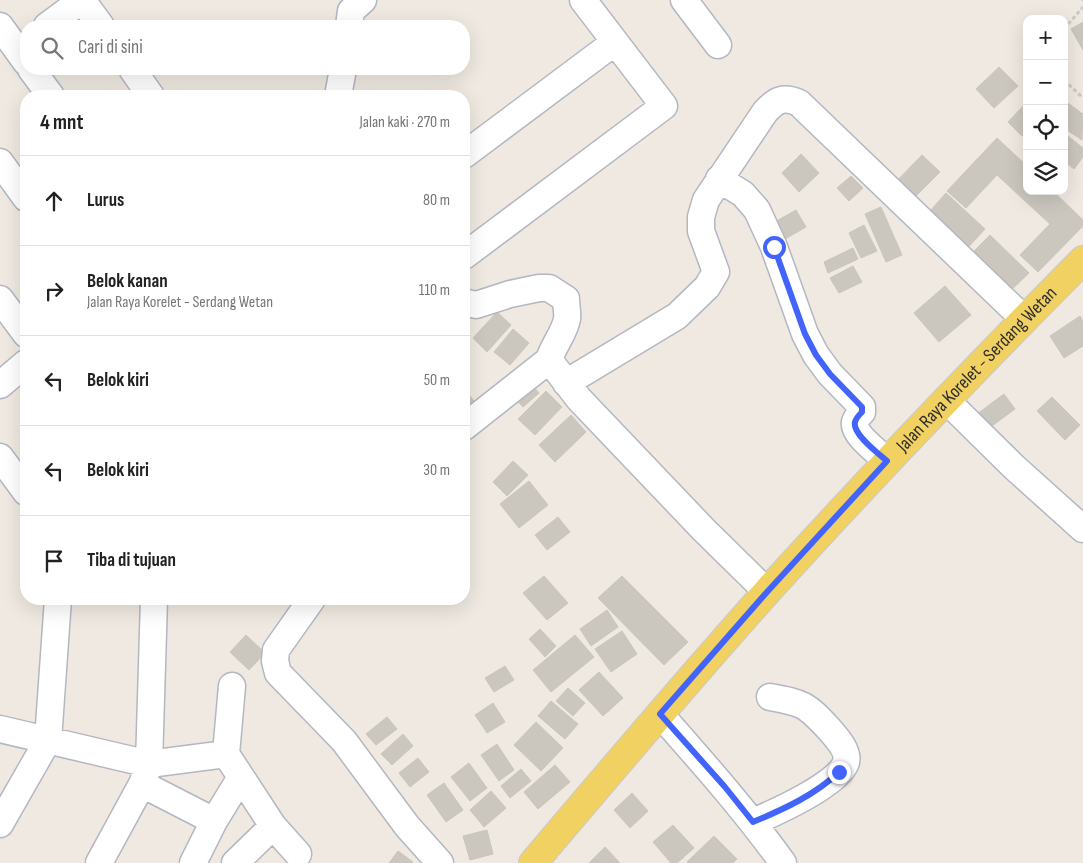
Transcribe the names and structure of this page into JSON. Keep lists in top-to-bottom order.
{
  "streets": {
    "main road": ["Jalan Raya Korelet - Serdang Wetan"]
  },
  "page": {
    "map_buttons": ["+", "−"],
    "search": "Cari di sini",
    "heading": ["4 mnt", "Jalan kaki · 270 m"],
    "list": [
      ["Lurus", "80 m"],
      ["Belok kanan", "Jalan Raya Korelet - Serdang Wetan", "110 m"],
      ["Belok kiri", "50 m"],
      ["Belok kiri", "30 m"],
      "Tiba di tujuan"
    ]
  }
}
